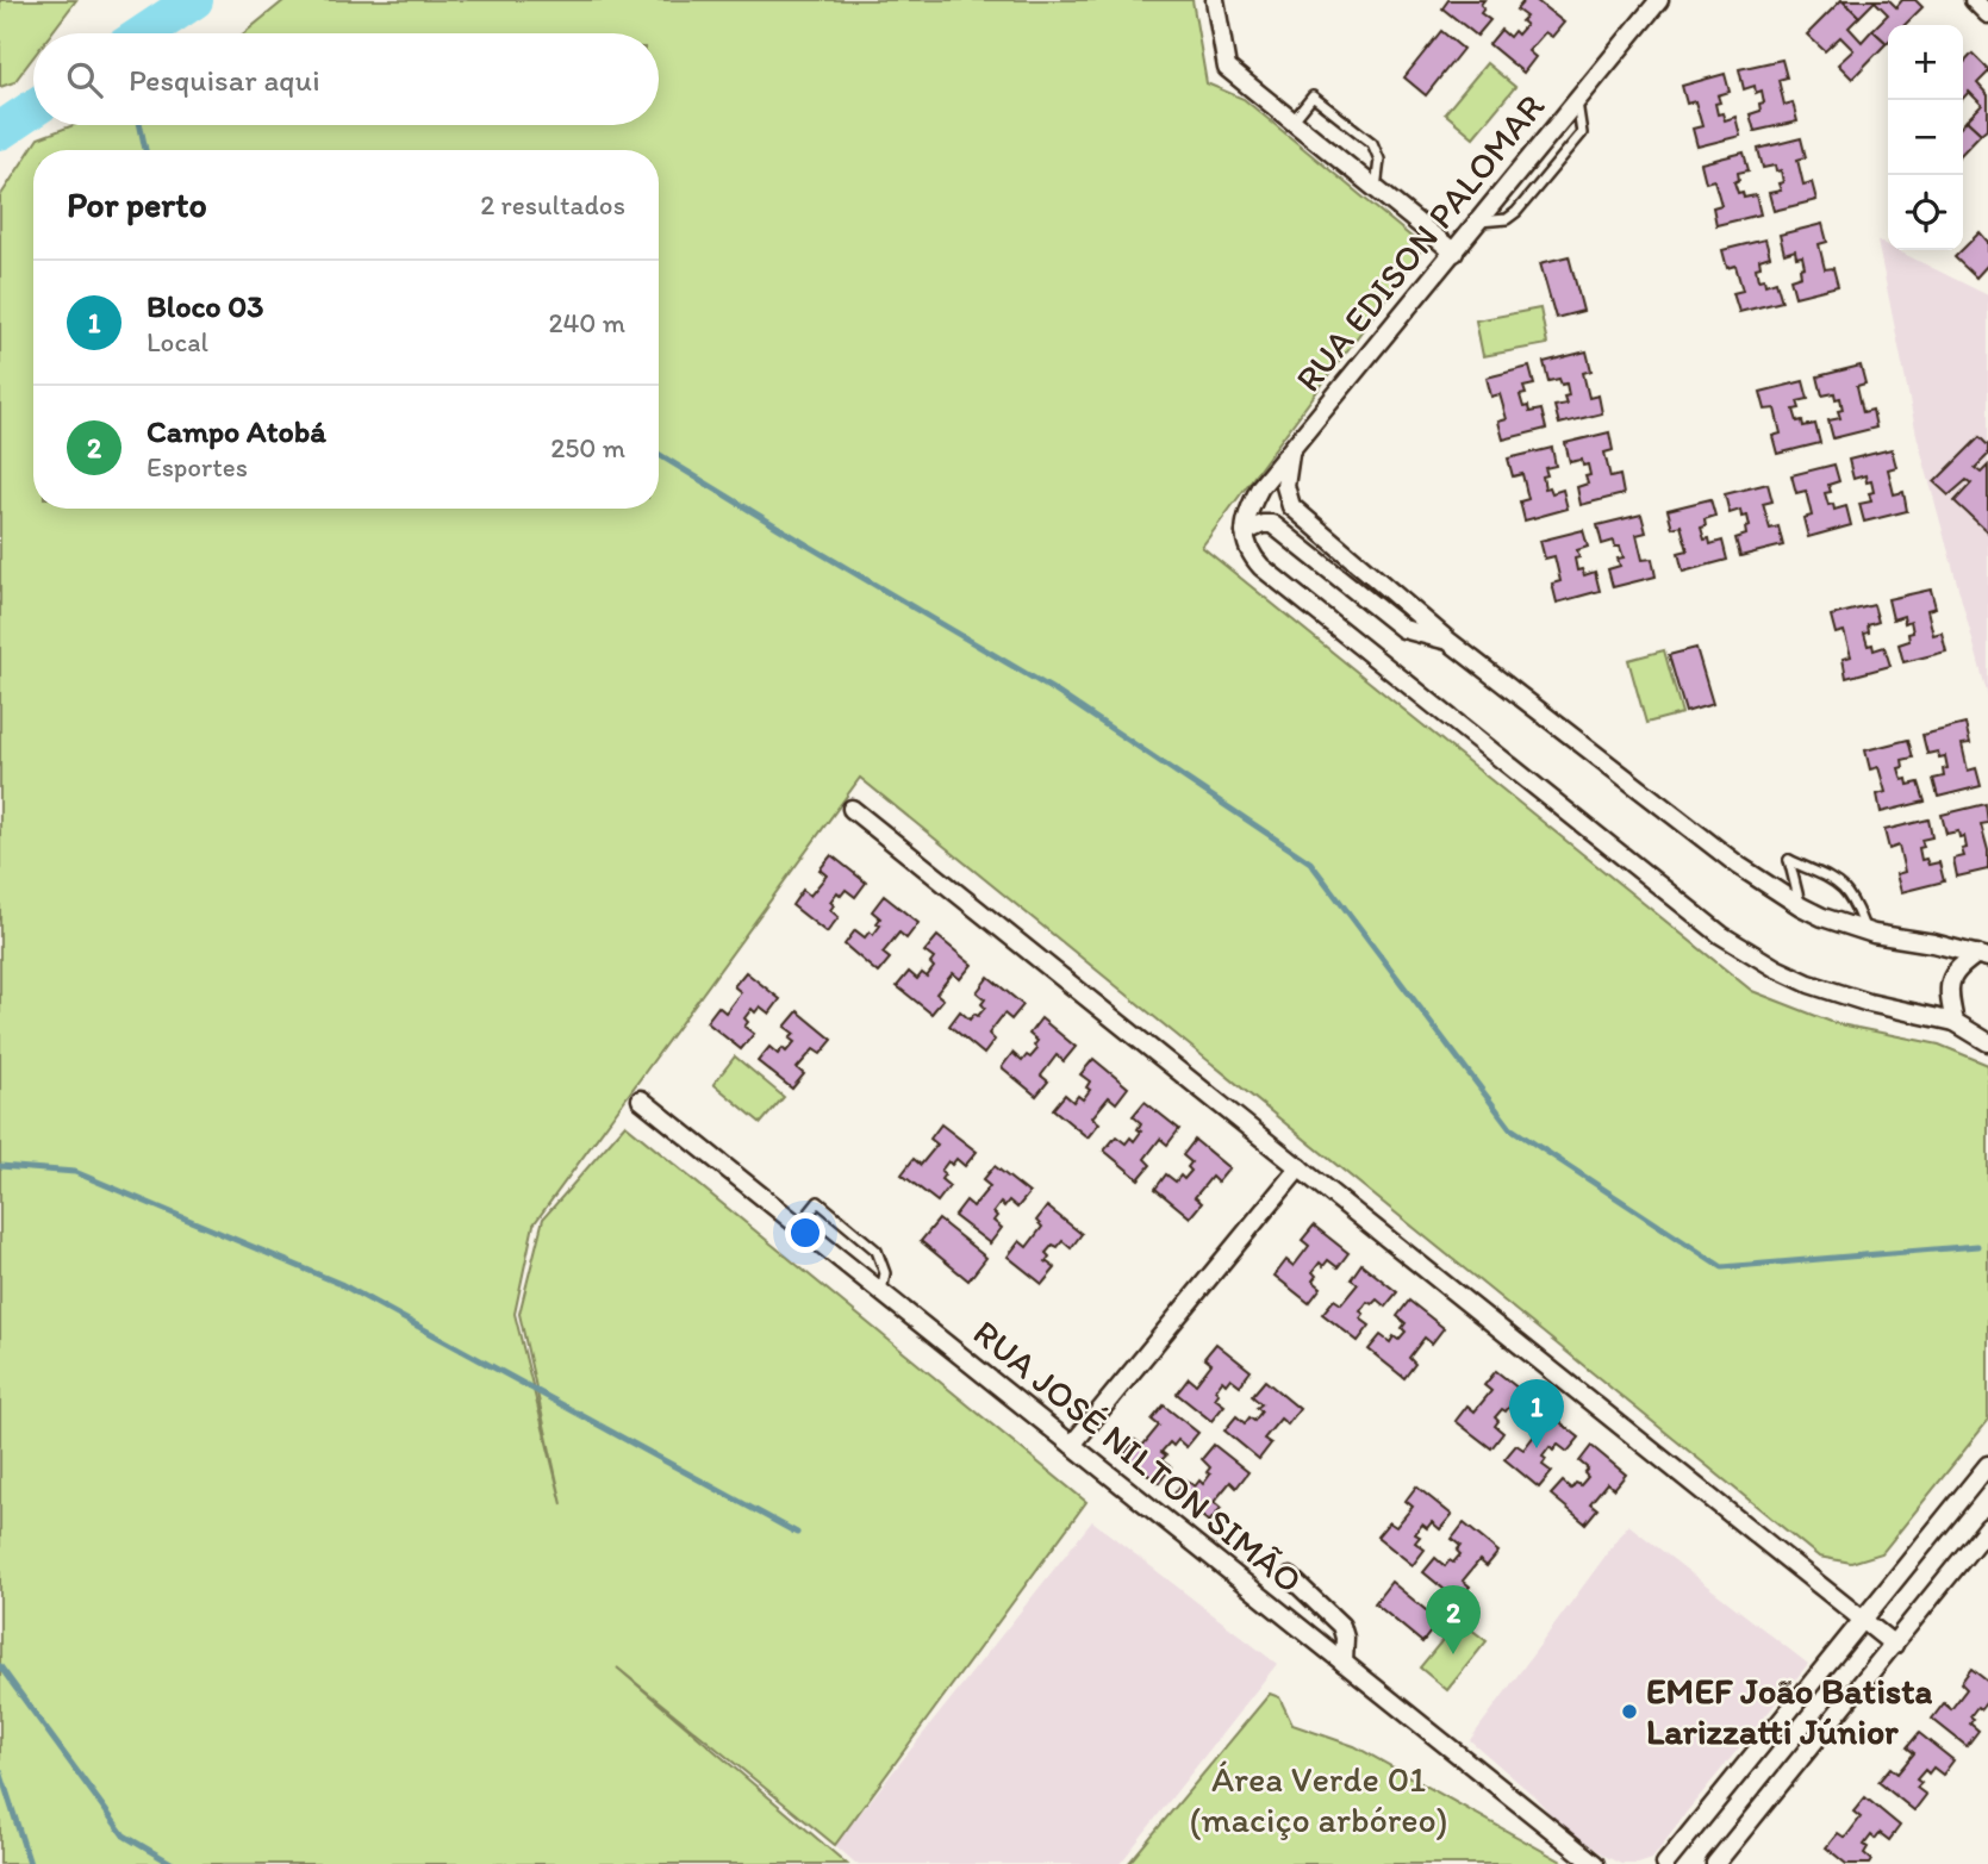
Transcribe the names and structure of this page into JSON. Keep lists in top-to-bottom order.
{
  "streets": {
    "street": ["RUA EDISON PALOMAR", "RUA JOSÉ NILTON SIMÃO"]
  },
  "parks": ["Área Verde 01 (maciço arbóreo)"],
  "places": ["EMEF João Batista Larizzatti Júnior"],
  "page": {
    "map_buttons": ["+", "−"],
    "search": "Pesquisar aqui",
    "heading": ["Por perto", "2 resultados"],
    "list": [
      {
        "mark": "1",
        "name": "Bloco 03",
        "note": "Local",
        "value": "240 m"
      },
      {
        "mark": "2",
        "name": "Campo Atobá",
        "note": "Esportes",
        "value": "250 m"
      }
    ],
    "pins": ["1", "2"]
  }
}
